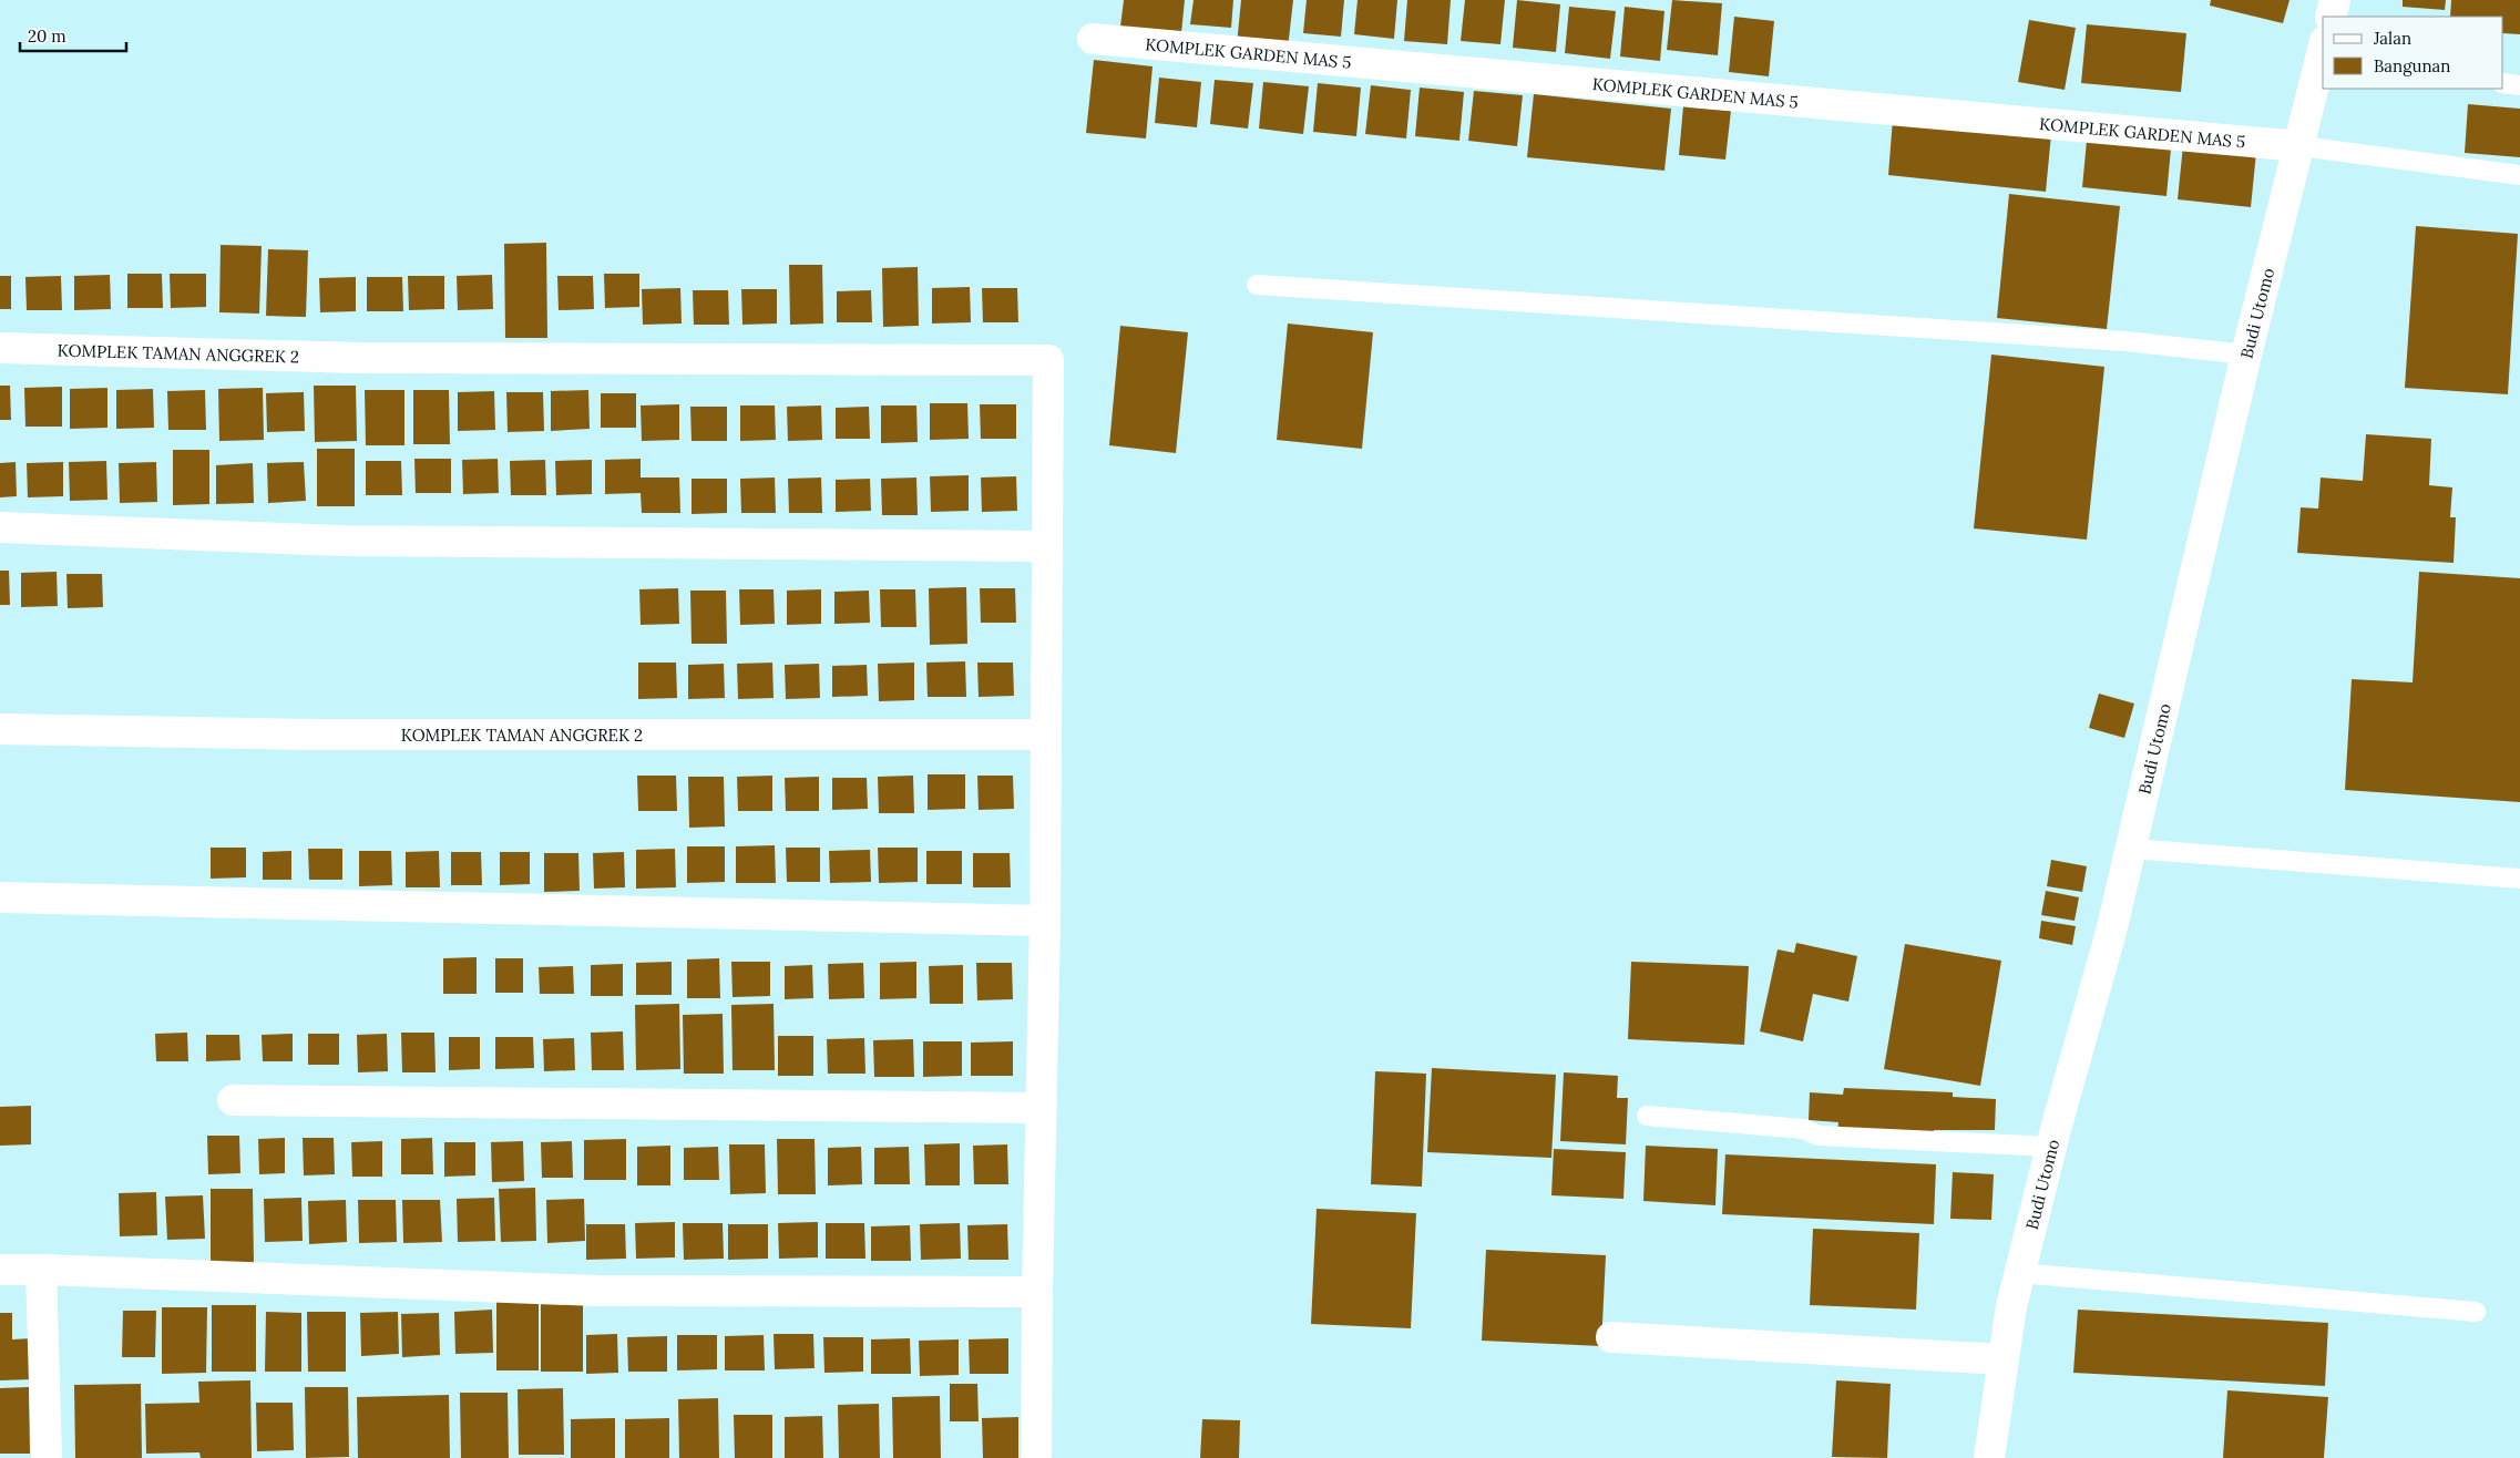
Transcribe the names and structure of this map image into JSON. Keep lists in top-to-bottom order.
{
  "streets": {
    "street": ["KOMPLEK GARDEN MAS 5", "Budi Utomo", "KOMPLEK TAMAN ANGGREK 2"]
  },
  "crossings": [
    ["KOMPLEK GARDEN MAS 5", "Budi Utomo"]
  ],
  "legend": ["Jalan", "Bangunan"],
  "scale_bar": "20 m"
}
